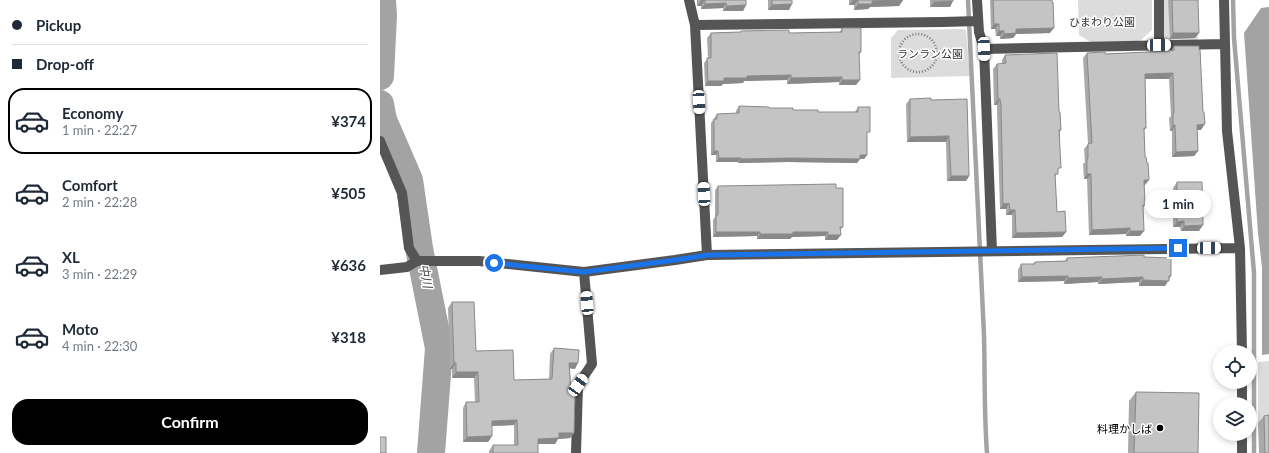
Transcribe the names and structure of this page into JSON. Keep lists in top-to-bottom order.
{
  "water": ["中川"],
  "parks": ["ひまわり公園", "ランラン公園"],
  "places": ["料理かしば"],
  "page": {
    "banner": ["Pickup", "Drop-off"],
    "list": [
      {
        "name": "Economy",
        "note": "1 min · 22:27",
        "value": "¥374"
      },
      {
        "name": "Comfort",
        "note": "2 min · 22:28",
        "value": "¥505"
      },
      {
        "name": "XL",
        "note": "3 min · 22:29",
        "value": "¥636"
      },
      {
        "name": "Moto",
        "note": "4 min · 22:30",
        "value": "¥318"
      }
    ],
    "bubble": "1 min",
    "buttons": "Confirm"
  }
}
